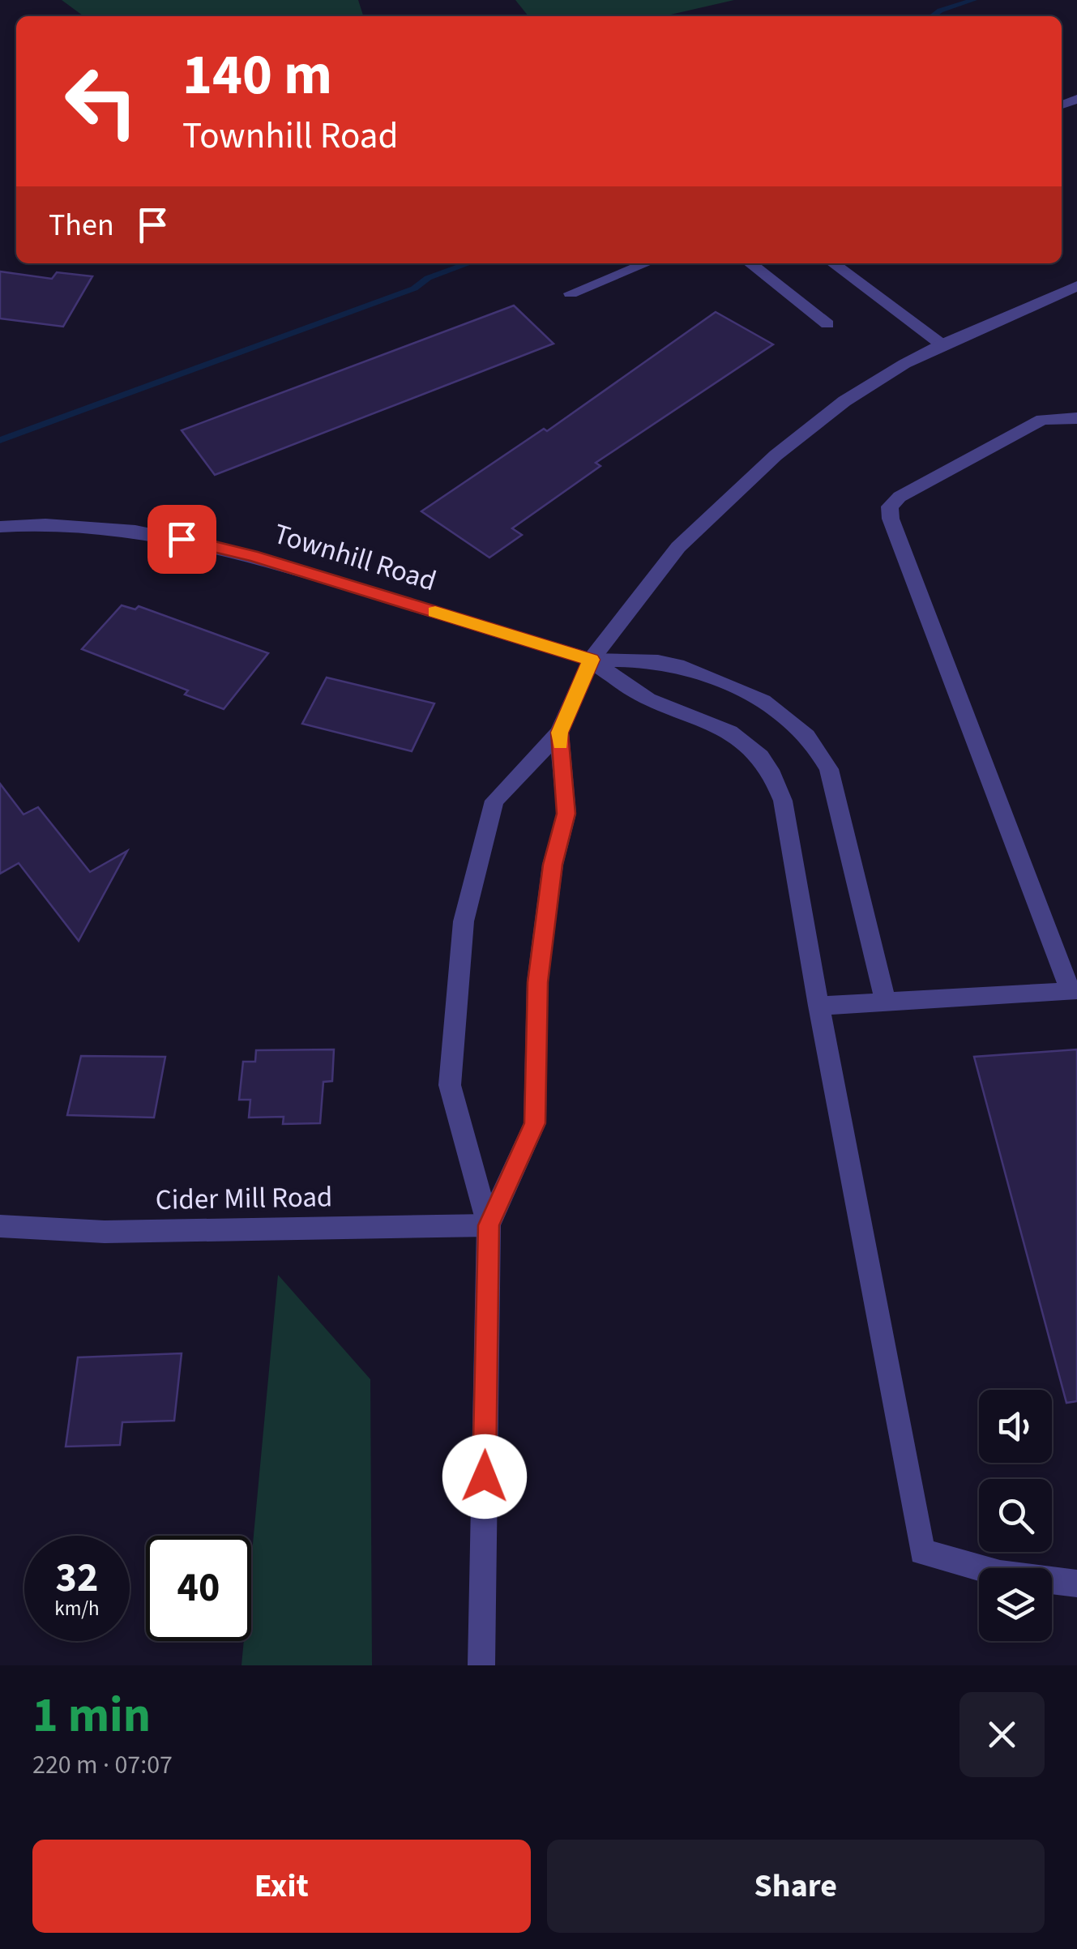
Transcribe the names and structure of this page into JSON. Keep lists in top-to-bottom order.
{
  "streets": {
    "street": ["Townhill Road", "Cider Mill Road"]
  },
  "page": {
    "turn": ["140 m", "Townhill Road"],
    "then": "Then",
    "speed": "32 km/h",
    "limit": "40",
    "heading": ["1 min", "220 m · 07:07"],
    "buttons": ["Exit", "Share"]
  }
}
